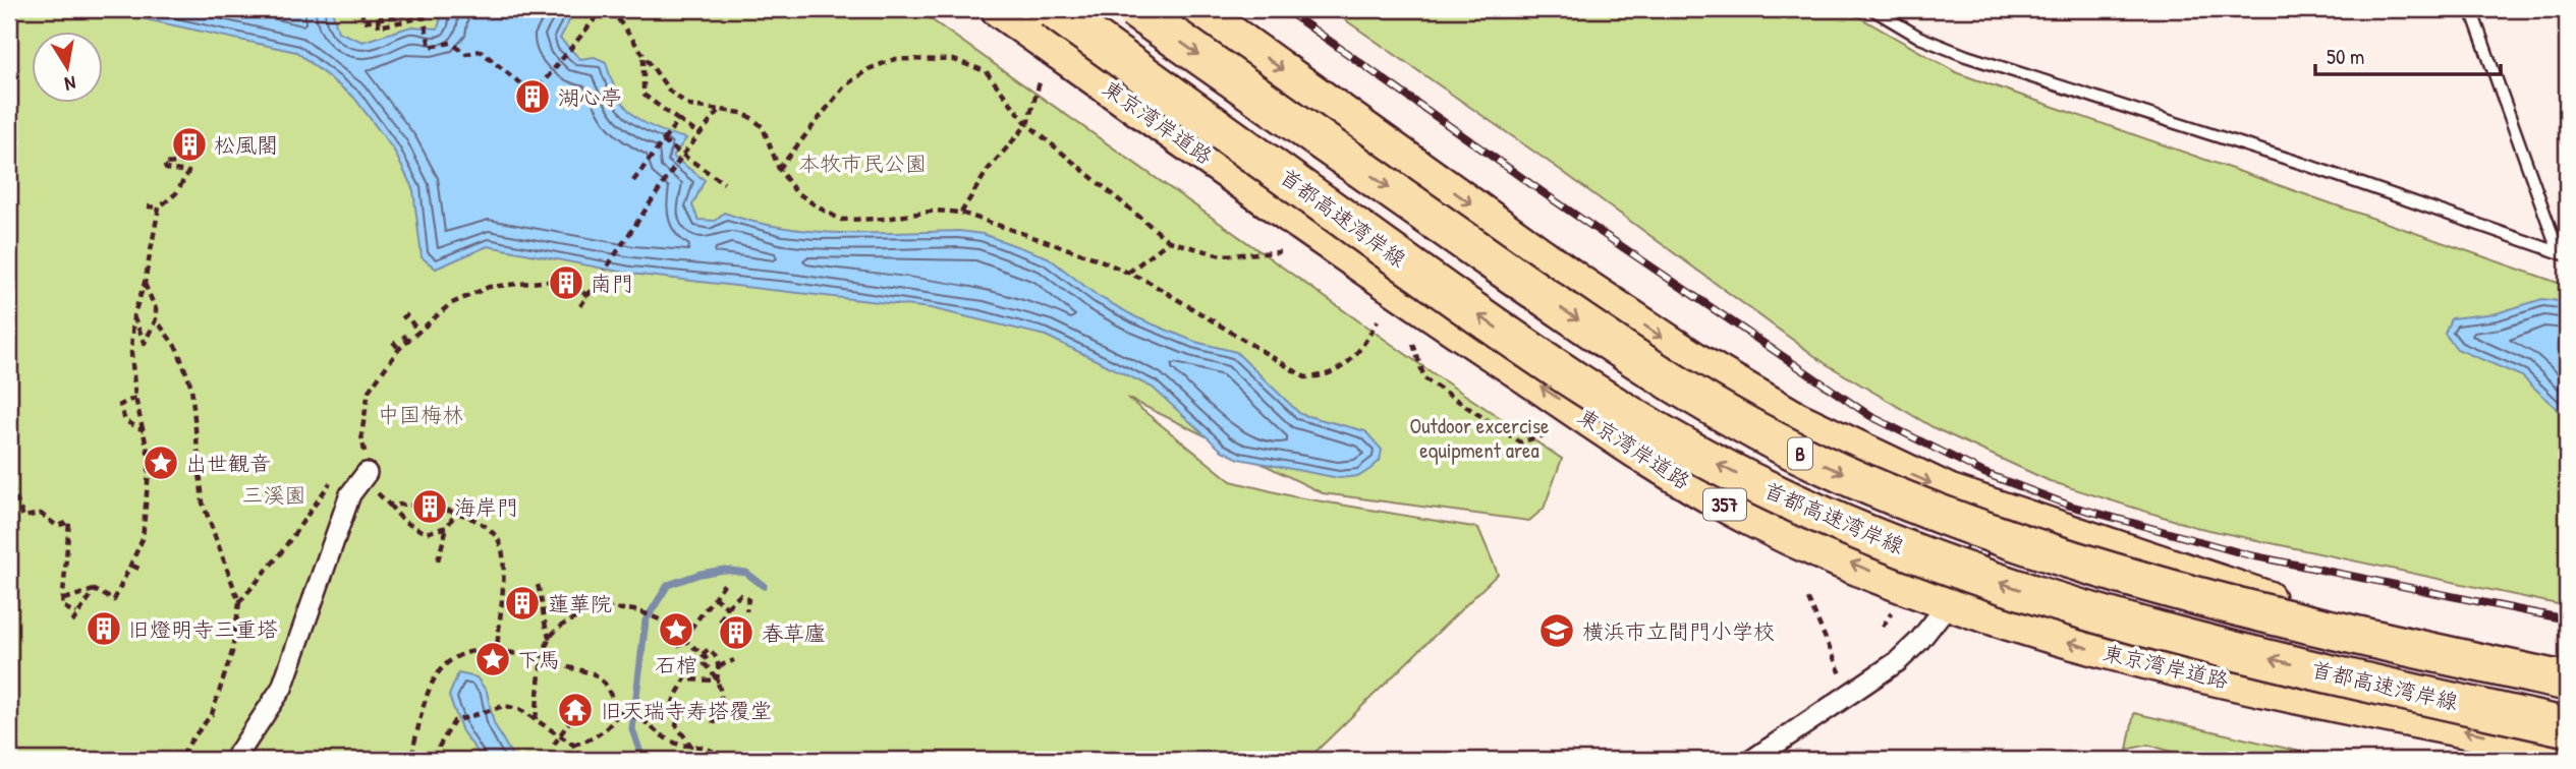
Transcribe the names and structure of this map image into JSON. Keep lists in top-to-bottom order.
{
  "streets": {
    "highway": [
      "東京湾岸道路",
      "首都高速湾岸線",
      "B",
      "357"
    ]
  },
  "parks": [
    "本牧市民公園",
    "中国梅林",
    "Outdoor excercise equipment area",
    "三溪園"
  ],
  "places": {
    "building": [
      "湖心亭",
      "松風閣",
      "南門",
      "海岸門",
      "蓮華院",
      "旧燈明寺三重塔",
      "春草廬"
    ],
    "place": ["出世観音", "石棺", "下馬"],
    "school or university": ["横浜市立間門小学校"],
    "temple": ["旧天瑞寺寿塔覆堂"]
  },
  "scale_bar": "50 m",
  "north": "bottom"
}
